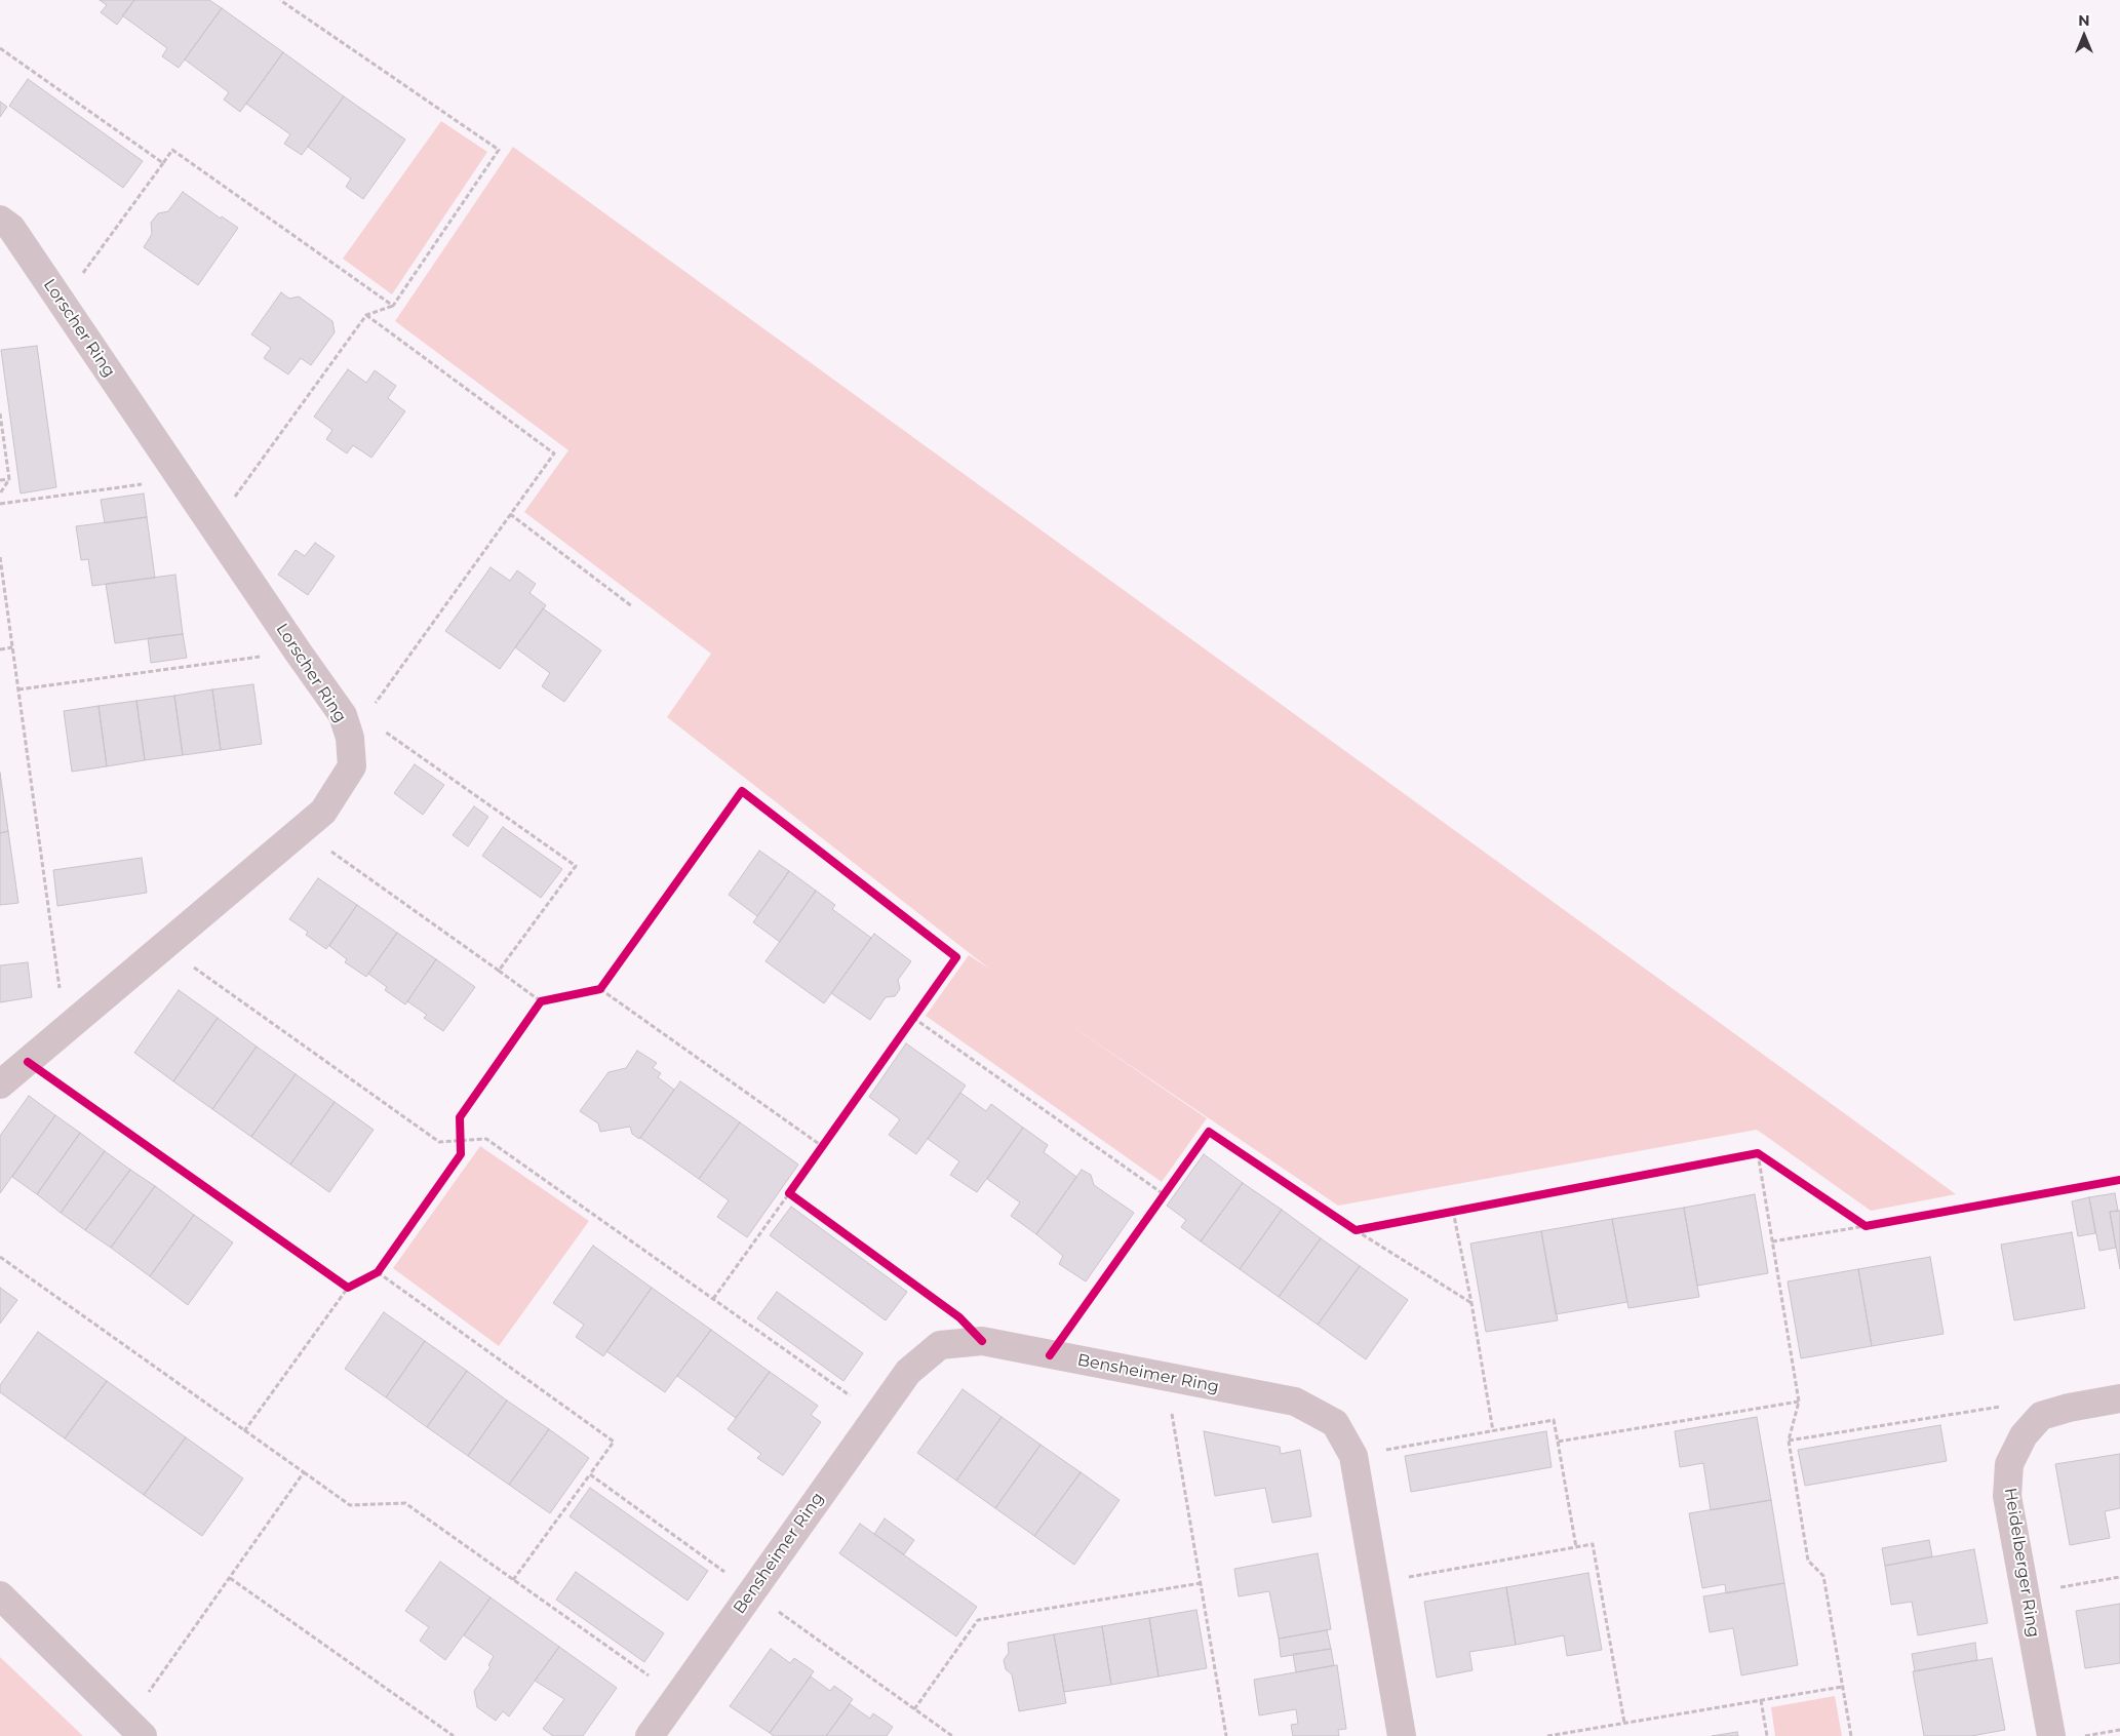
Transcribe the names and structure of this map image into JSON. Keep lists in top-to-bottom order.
{
  "streets": {
    "street": ["Lorscher Ring", "Bensheimer Ring", "Heidelberger Ring"]
  },
  "north": "top"
}
